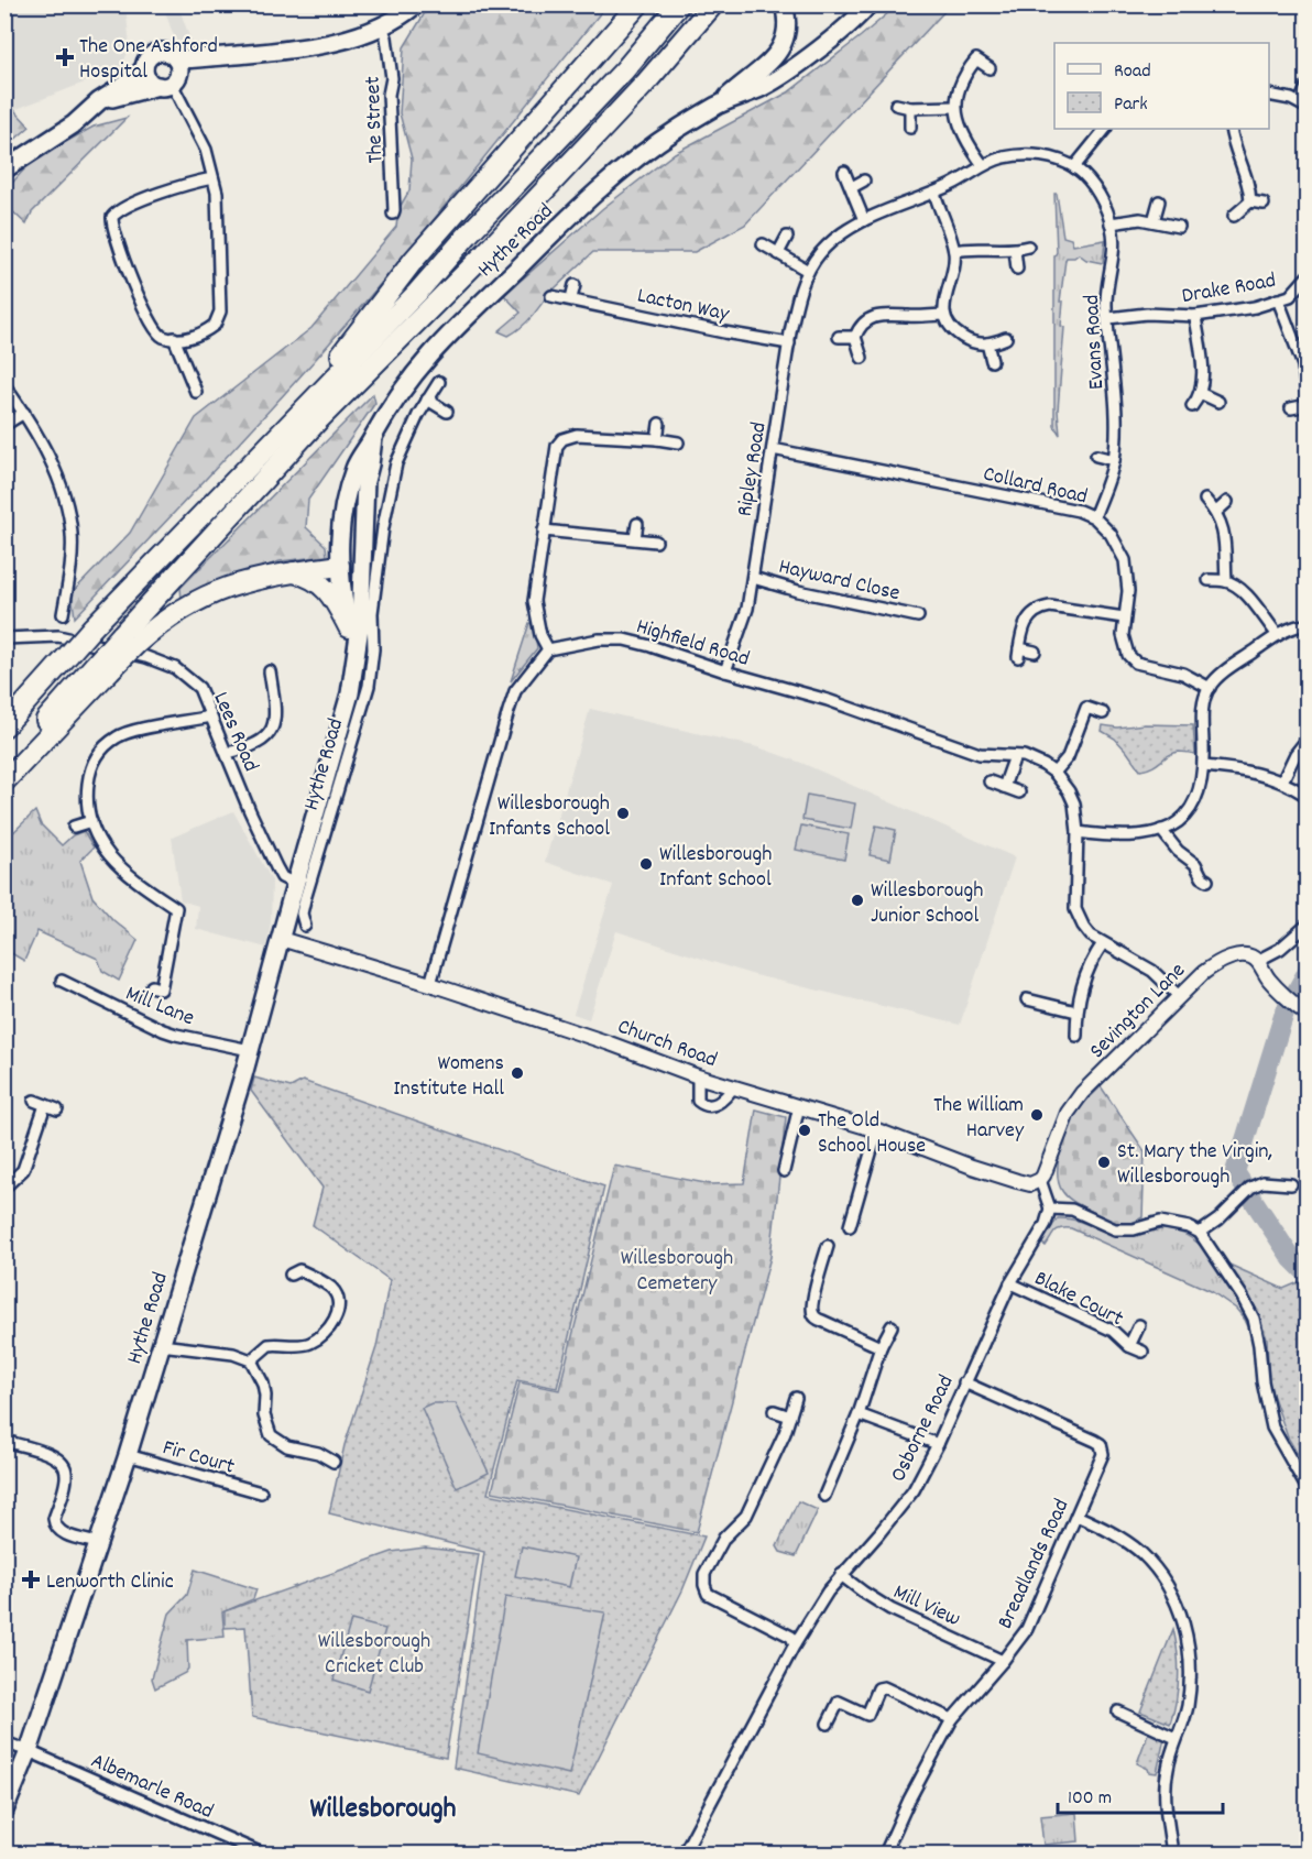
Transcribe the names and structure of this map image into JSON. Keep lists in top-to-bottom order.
{
  "streets": {
    "main road": ["Hythe Road"],
    "street": [
      "The Street",
      "Drake Road",
      "Lacton Way",
      "Evans Road",
      "Ripley Road",
      "Collard Road",
      "Hayward Close",
      "Highfield Road",
      "Lees Road",
      "Mill Lane",
      "Sevington Lane",
      "Church Road",
      "Blake Court",
      "Osborne Road",
      "Fir Court",
      "Breadlands Road",
      "Mill View",
      "Albemarle Road"
    ]
  },
  "crossings": [
    ["Hythe Road", "Lees Road"],
    ["Hythe Road", "Mill Lane"],
    ["Hythe Road", "Church Road"],
    ["Hythe Road", "Fir Court"],
    ["Hythe Road", "Albemarle Road"],
    ["Drake Road", "Evans Road"],
    ["Lacton Way", "Ripley Road"],
    ["Evans Road", "Ripley Road"],
    ["Evans Road", "Collard Road"],
    ["Ripley Road", "Collard Road"],
    ["Ripley Road", "Hayward Close"],
    ["Ripley Road", "Highfield Road"],
    ["Highfield Road", "Sevington Lane"],
    ["Sevington Lane", "Church Road"],
    ["Blake Court", "Osborne Road"],
    ["Osborne Road", "Breadlands Road"],
    ["Osborne Road", "Mill View"],
    ["Breadlands Road", "Mill View"]
  ],
  "districts": ["Willesborough"],
  "parks": ["Willesborough Cemetery", "Willesborough Cricket Club"],
  "places": {
    "health": ["The One Ashford Hospital", "Lenworth Clinic"],
    "other": [
      "Willesborough Infants School",
      "Willesborough Infant School",
      "Willesborough Junior School",
      "Womens Institute Hall",
      "The William Harvey",
      "The Old School House",
      "St. Mary the Virgin, Willesborough"
    ]
  },
  "legend": ["Road", "Park"],
  "scale_bar": "100 m"
}
